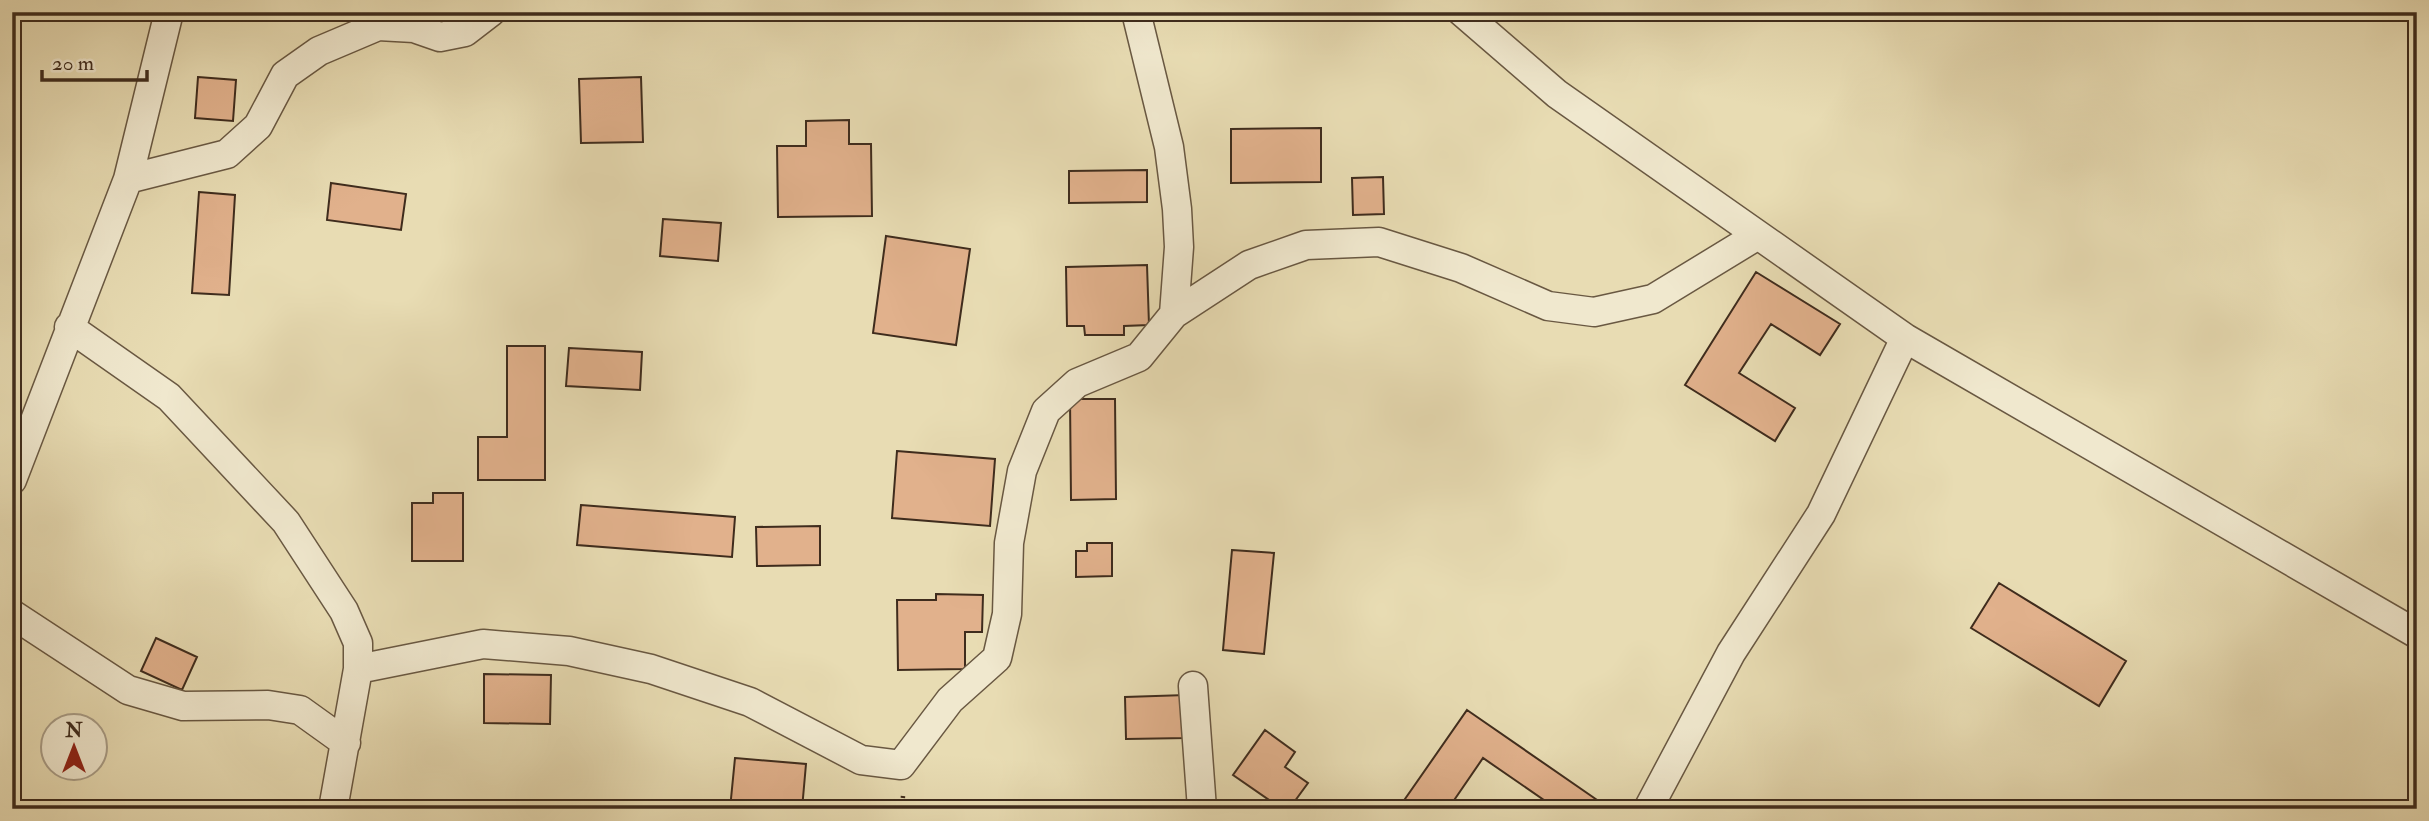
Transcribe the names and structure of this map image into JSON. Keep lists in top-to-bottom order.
{
  "scale_bar": "20 m",
  "north": "top"
}
